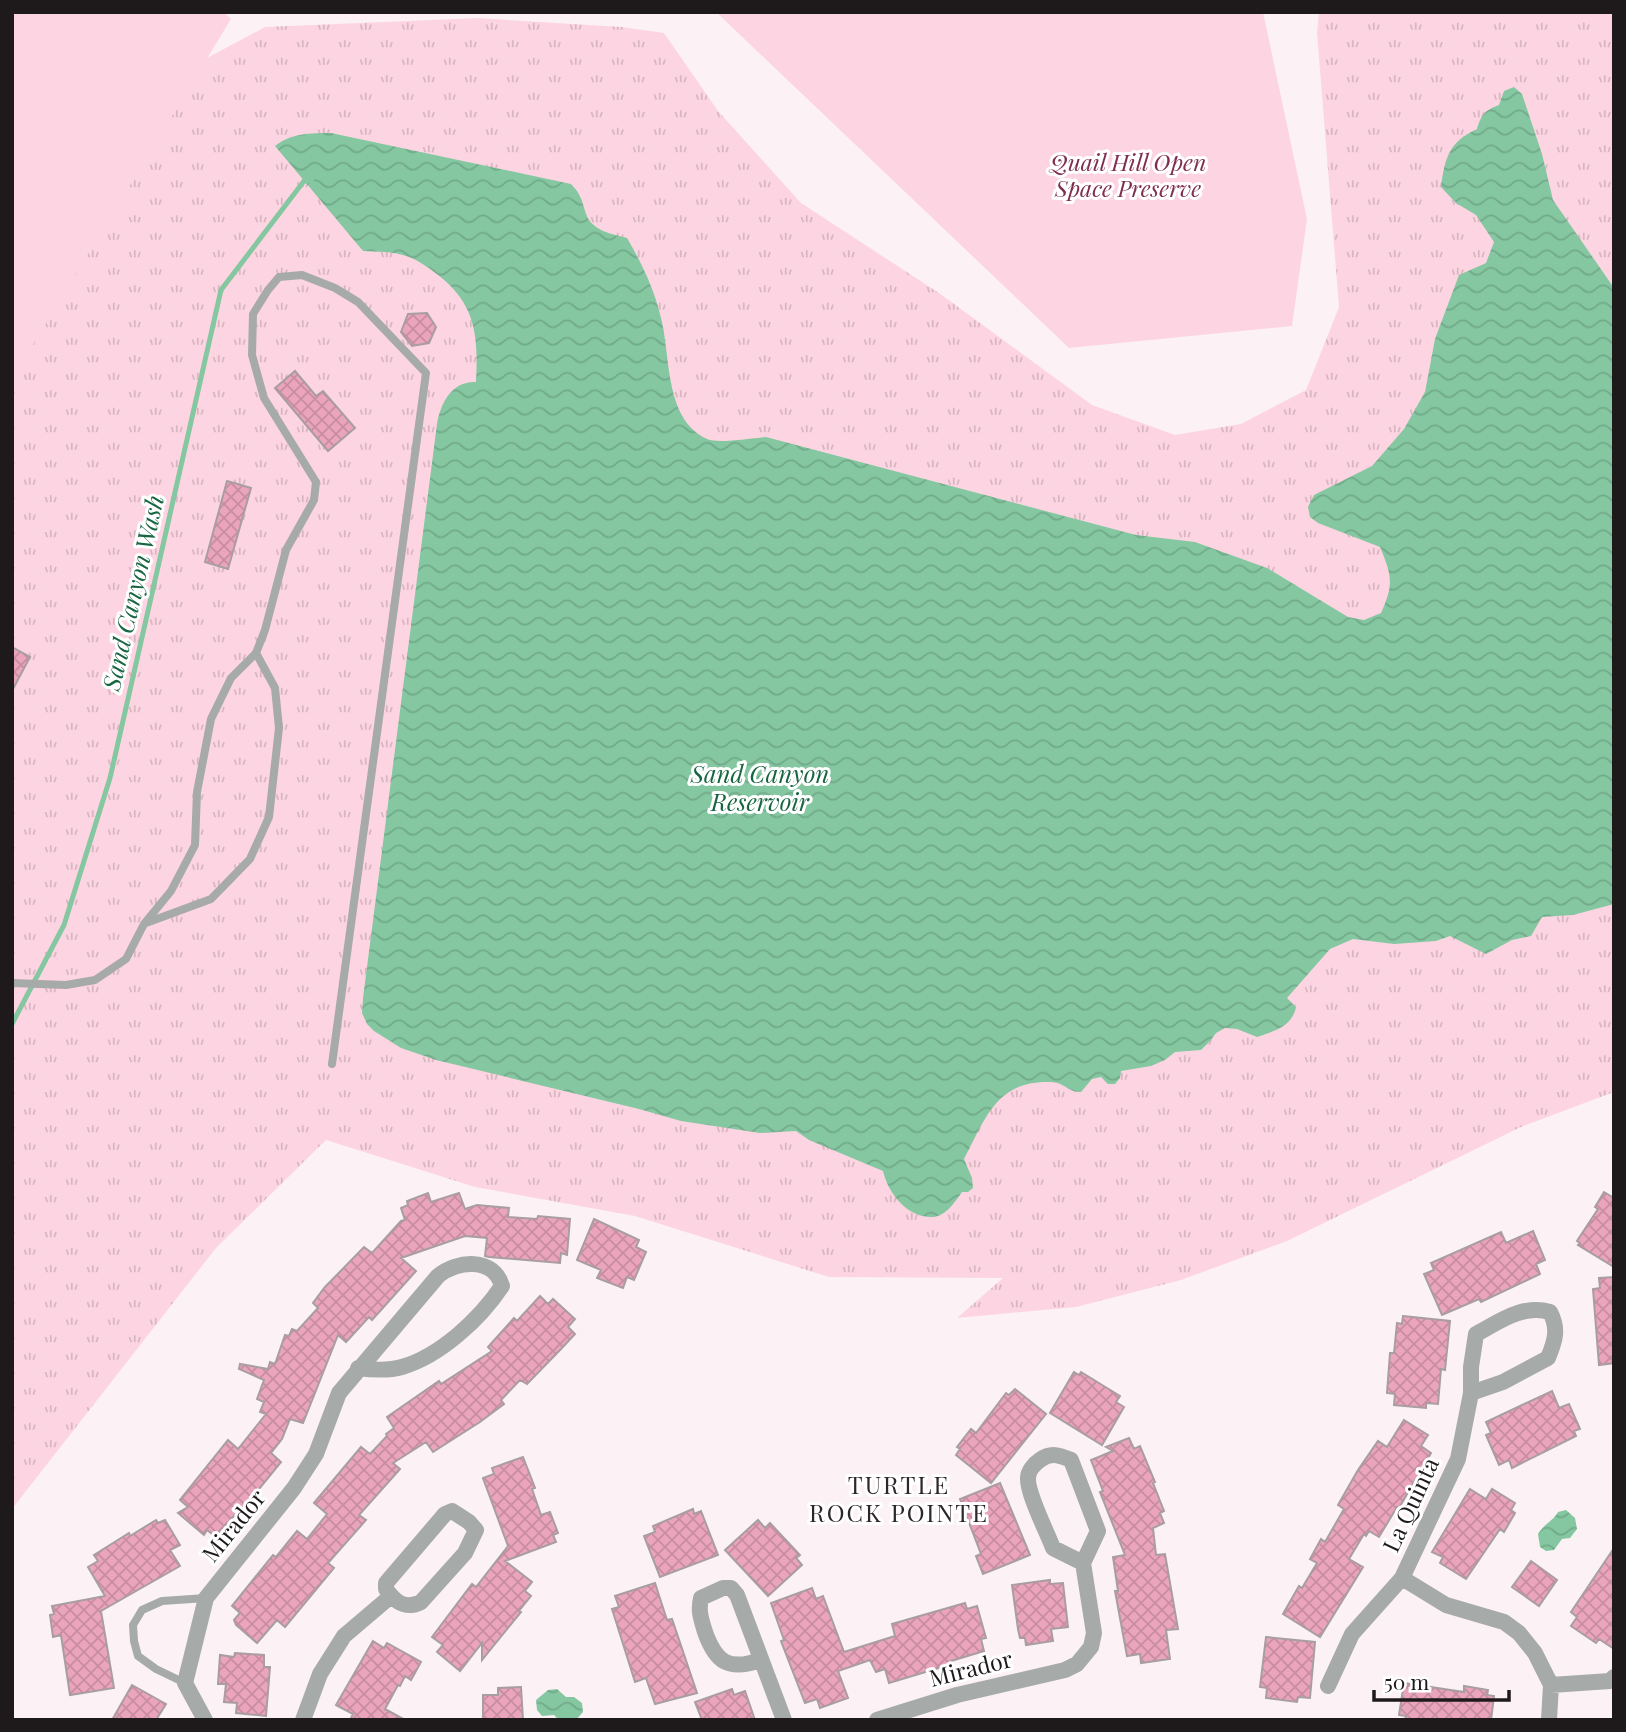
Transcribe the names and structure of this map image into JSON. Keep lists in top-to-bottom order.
{
  "streets": {
    "street": ["La Quinta", "Mirador"]
  },
  "districts": ["TURTLE ROCK POINTE"],
  "water": ["Sand Canyon Wash", "Sand Canyon Reservoir"],
  "parks": ["Quail Hill Open Space Preserve"],
  "scale_bar": "50 m"
}
